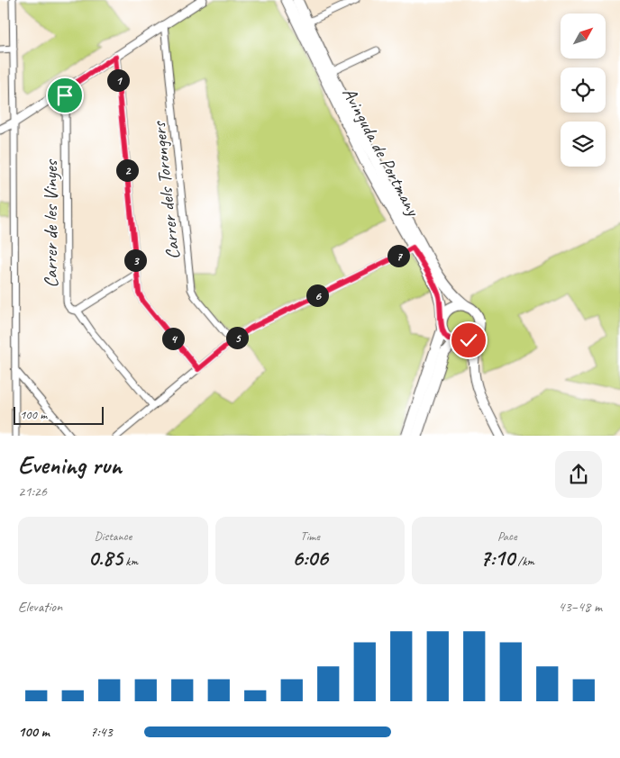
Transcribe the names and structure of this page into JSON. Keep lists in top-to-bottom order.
{
  "streets": {
    "main road": ["Avinguda de Portmany"],
    "street": ["Carrer dels Torongers", "Carrer de les Vinyes"]
  },
  "scale_bar": "100 m",
  "north": "top right",
  "page": {
    "pins": [
      "1",
      "2",
      "7",
      "3",
      "6",
      "5",
      "4"
    ],
    "scale": "100 m",
    "heading": ["Evening run", "21:26"],
    "stats": [
      ["Distance", "0.85 km"],
      ["Time", "6:06"],
      ["Pace", "7:10 /km"]
    ],
    "chart": ["Elevation", "43–48 m"],
    "list": [
      {
        "name": "100 m",
        "note": "7:43"
      }
    ]
  }
}
